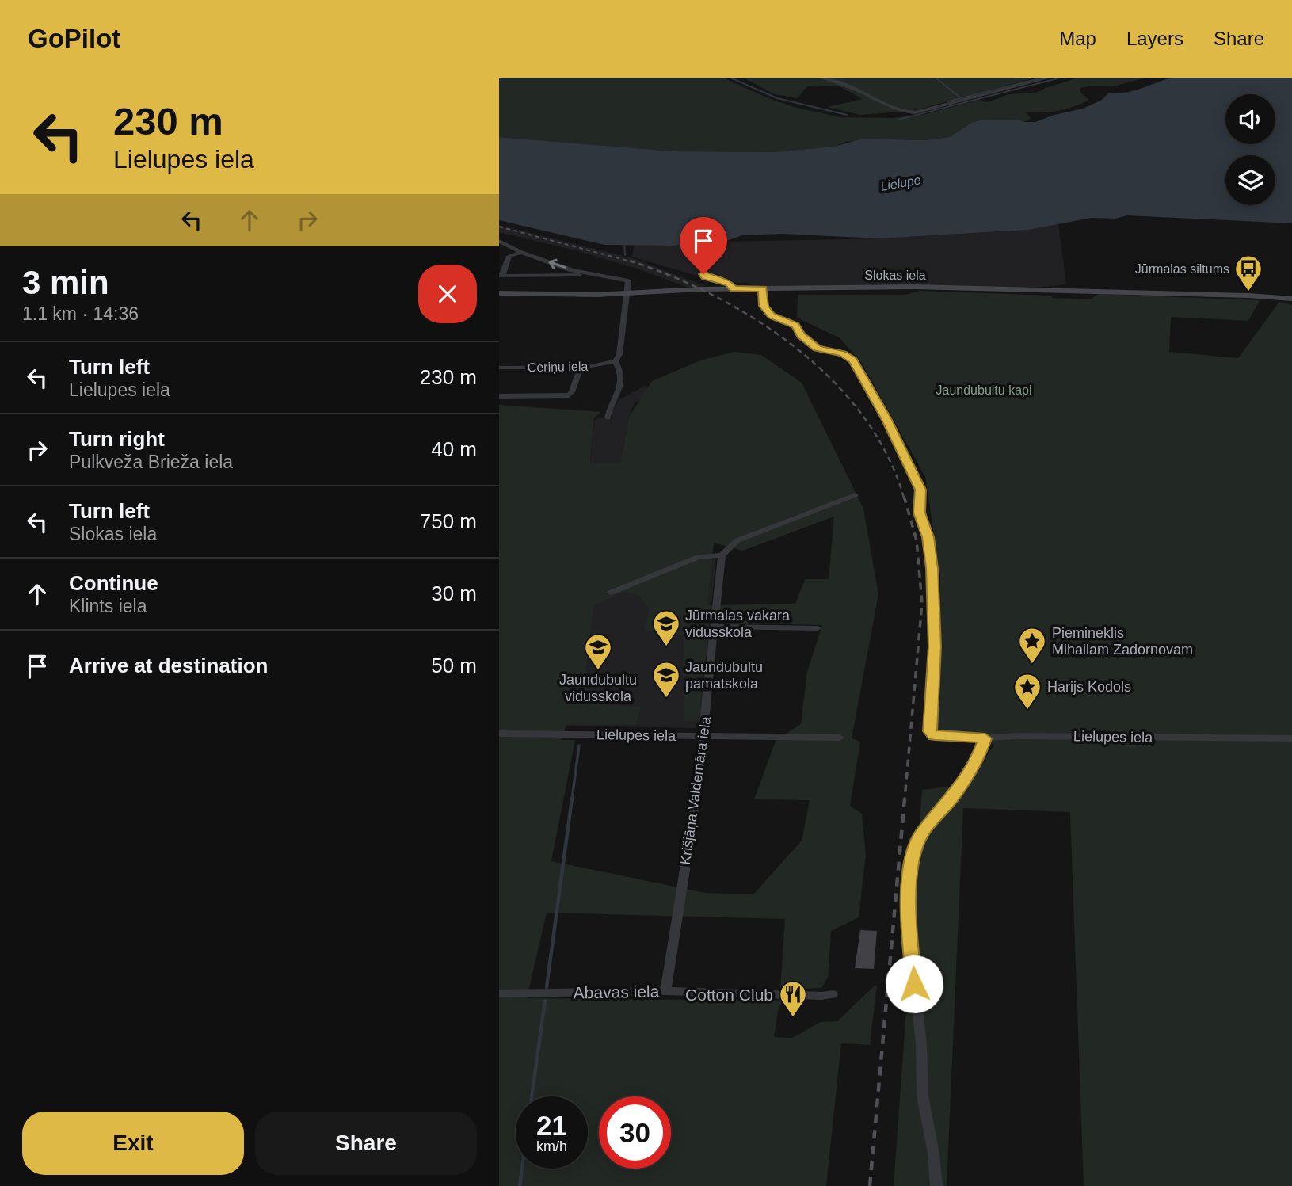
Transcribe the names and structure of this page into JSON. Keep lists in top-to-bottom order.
{
  "streets": {
    "main road": ["Slokas iela"],
    "street": [
      "Ceriņu iela",
      "Lielupes iela",
      "Krišjāņa Valdemāra iela",
      "Abavas iela"
    ]
  },
  "crossings": [
    ["Slokas iela", "Lielupes iela"],
    ["Lielupes iela", "Krišjāņa Valdemāra iela"],
    ["Krišjāņa Valdemāra iela", "Abavas iela"]
  ],
  "water": ["Lielupe"],
  "parks": ["Jaundubultu kapi"],
  "places": {
    "bus stop": ["Jūrmalas siltums"],
    "school or university": ["Jūrmalas vakara vidusskola", "Jaundubultu vidusskola", "Jaundubultu pamatskola"],
    "place": ["Piemineklis Mihailam Zadornovam", "Harijs Kodols"],
    "restaurant": ["Cotton Club"]
  },
  "page": {
    "header": "GoPilot",
    "nav": ["Map", "Layers", "Share"],
    "turn": ["230 m", "Lielupes iela"],
    "heading": ["3 min", "1.1 km · 14:36"],
    "list": [
      {
        "name": "Turn left",
        "note": "Lielupes iela",
        "value": "230 m"
      },
      {
        "name": "Turn right",
        "note": "Pulkveža Brieža iela",
        "value": "40 m"
      },
      {
        "name": "Turn left",
        "note": "Slokas iela",
        "value": "750 m"
      },
      {
        "name": "Continue",
        "note": "Klints iela",
        "value": "30 m"
      },
      {
        "name": "Arrive at destination",
        "value": "50 m"
      }
    ],
    "speed": "21 km/h",
    "limit": "30",
    "buttons": ["Exit", "Share"]
  }
}
